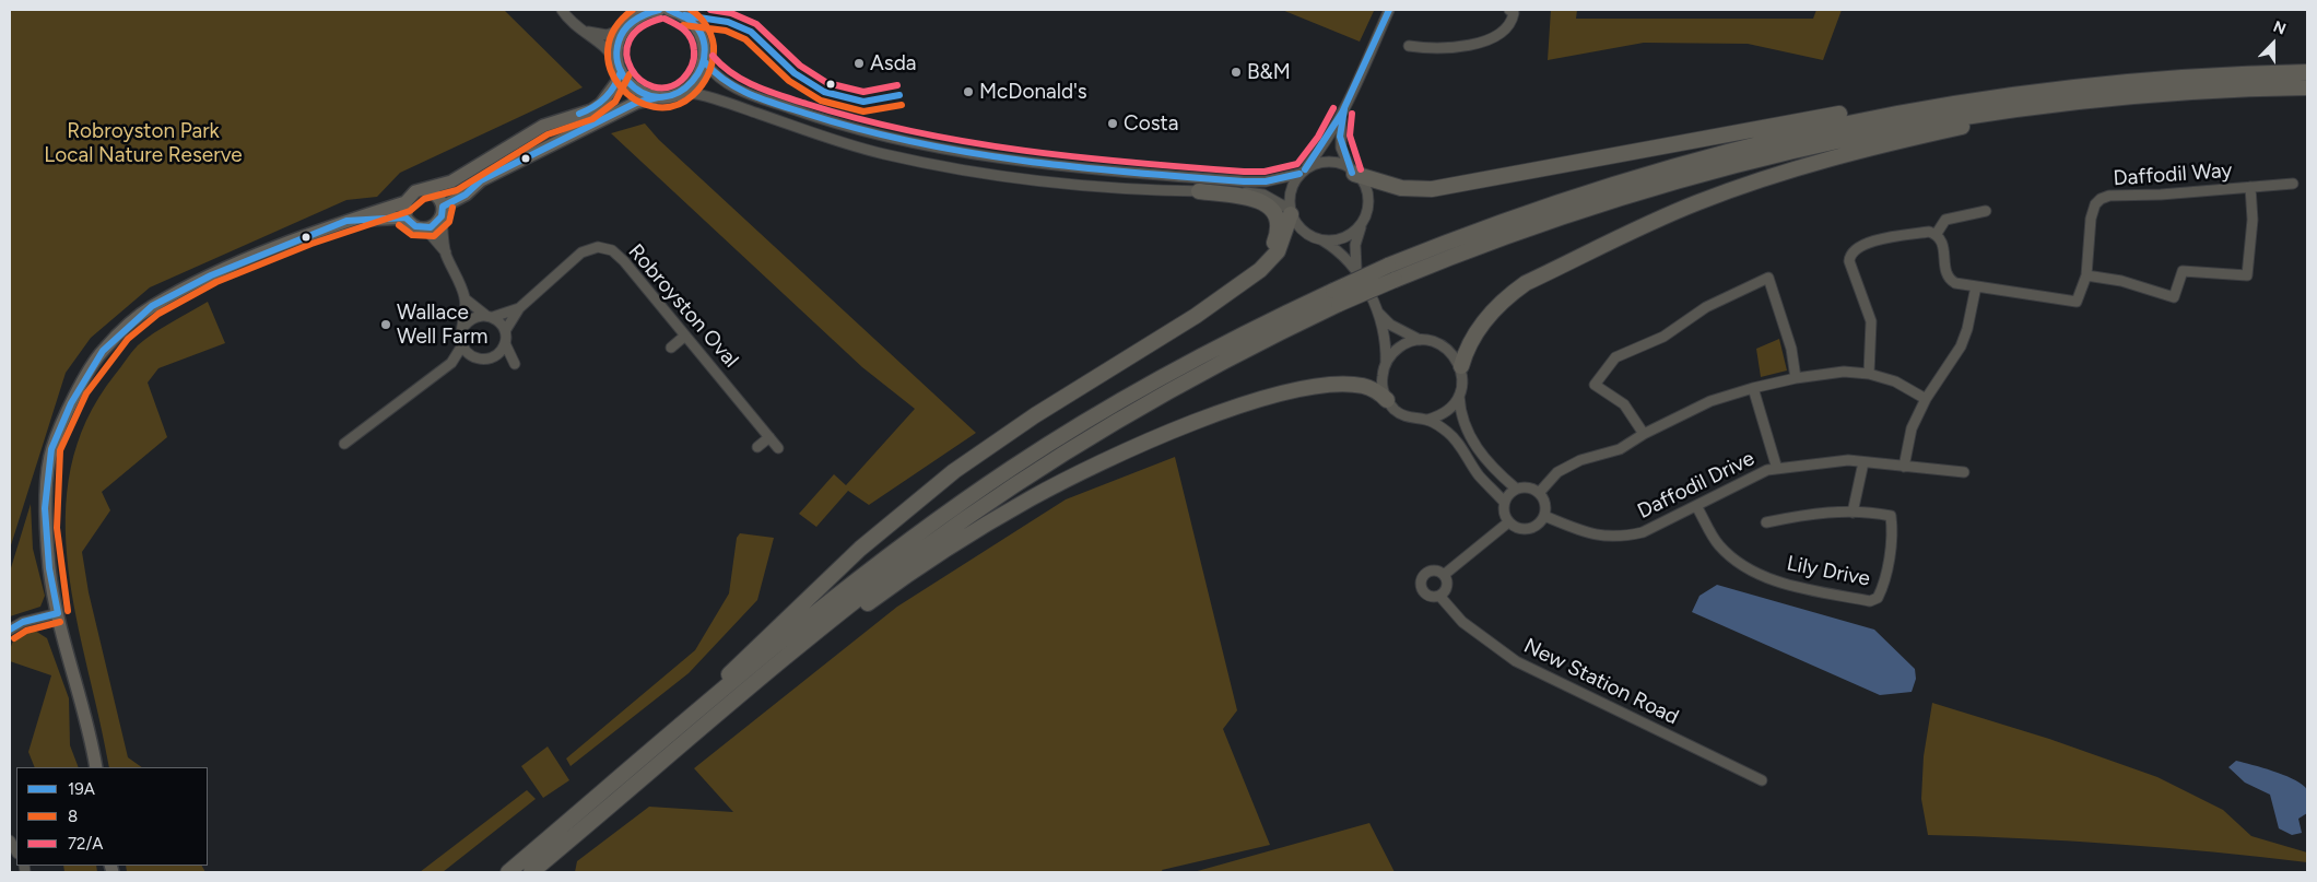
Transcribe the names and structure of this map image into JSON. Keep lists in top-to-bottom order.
{
  "streets": {
    "street": [
      "Daffodil Way",
      "Robroyston Oval",
      "Daffodil Drive",
      "Lily Drive",
      "New Station Road"
    ]
  },
  "crossings": [
    ["Daffodil Drive", "Lily Drive"]
  ],
  "parks": ["Robroyston Park Local Nature Reserve"],
  "places": [
    "Asda",
    "B&M",
    "McDonald's",
    "Costa",
    "Wallace Well Farm"
  ],
  "lines": ["transit line 19A", "transit line 8", "transit line 72/A"],
  "legend": ["19A", "8", "72/A"],
  "north": "top"
}
